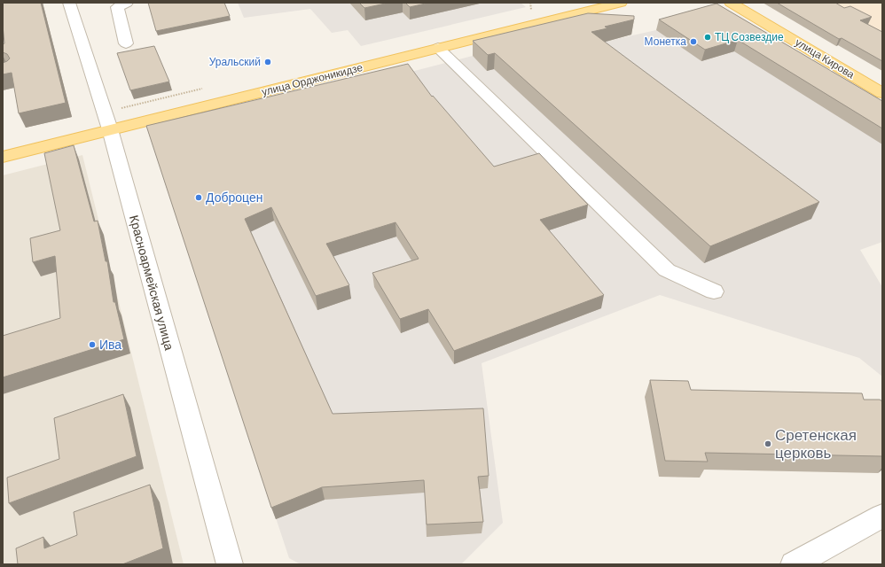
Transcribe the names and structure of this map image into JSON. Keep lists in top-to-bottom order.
{
  "streets": {
    "main road": ["улица Кирова", "улица Орджоникидзе"],
    "street": ["Красноармейская улица"]
  },
  "crossings": [
    ["улица Орджоникидзе", "Красноармейская улица"]
  ],
  "places": [
    "ТЦ Созвездие",
    "Монетка",
    "Уральский",
    "Доброцен",
    "Ива",
    "Сретенская церковь"
  ]
}
